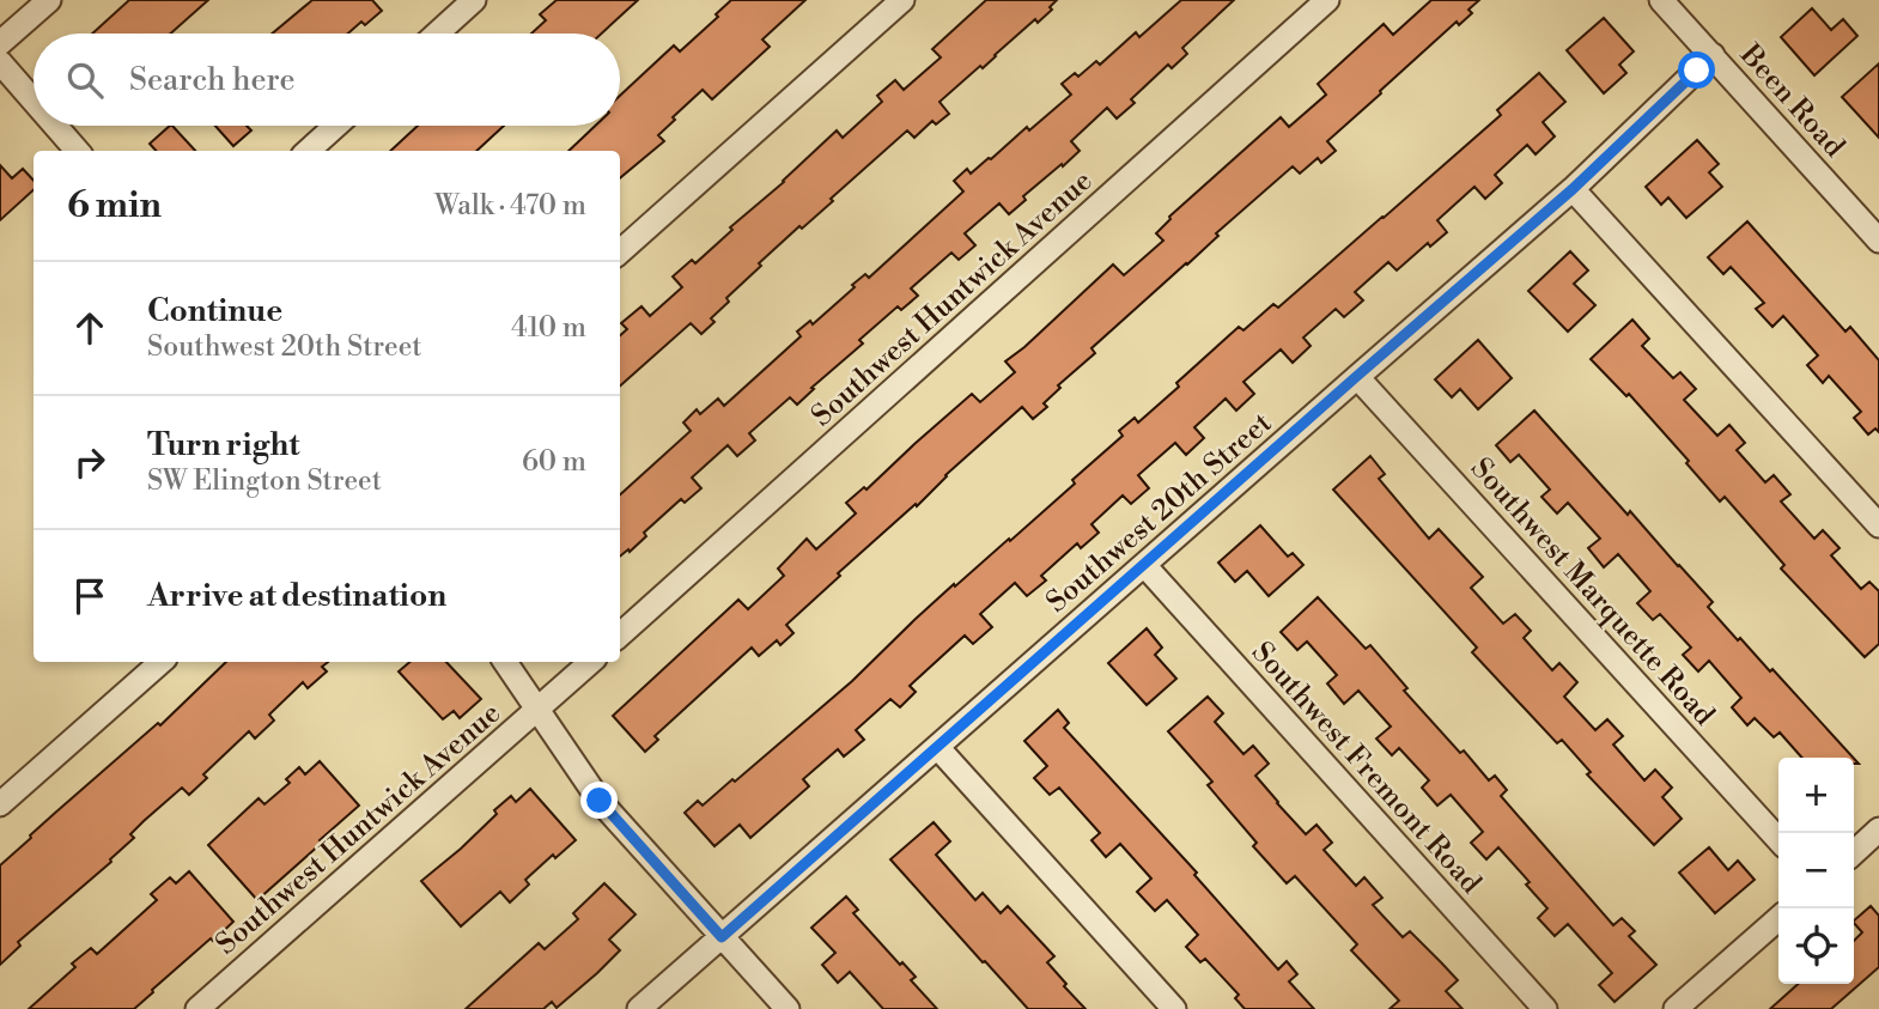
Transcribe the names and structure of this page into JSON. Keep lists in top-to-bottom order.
{
  "streets": {
    "street": [
      "Been Road",
      "Southwest Huntwick Avenue",
      "Southwest 20th Street",
      "Southwest Marquette Road",
      "Southwest Fremont Road"
    ]
  },
  "crossings": [
    ["Been Road", "Southwest 20th Street"],
    ["Southwest 20th Street", "Southwest Marquette Road"],
    ["Southwest 20th Street", "Southwest Fremont Road"]
  ],
  "page": {
    "search": "Search here",
    "heading": ["6 min", "Walk · 470 m"],
    "list": [
      ["Continue", "Southwest 20th Street", "410 m"],
      ["Turn right", "SW Elington Street", "60 m"],
      "Arrive at destination"
    ],
    "map_buttons": ["+", "−"]
  }
}
